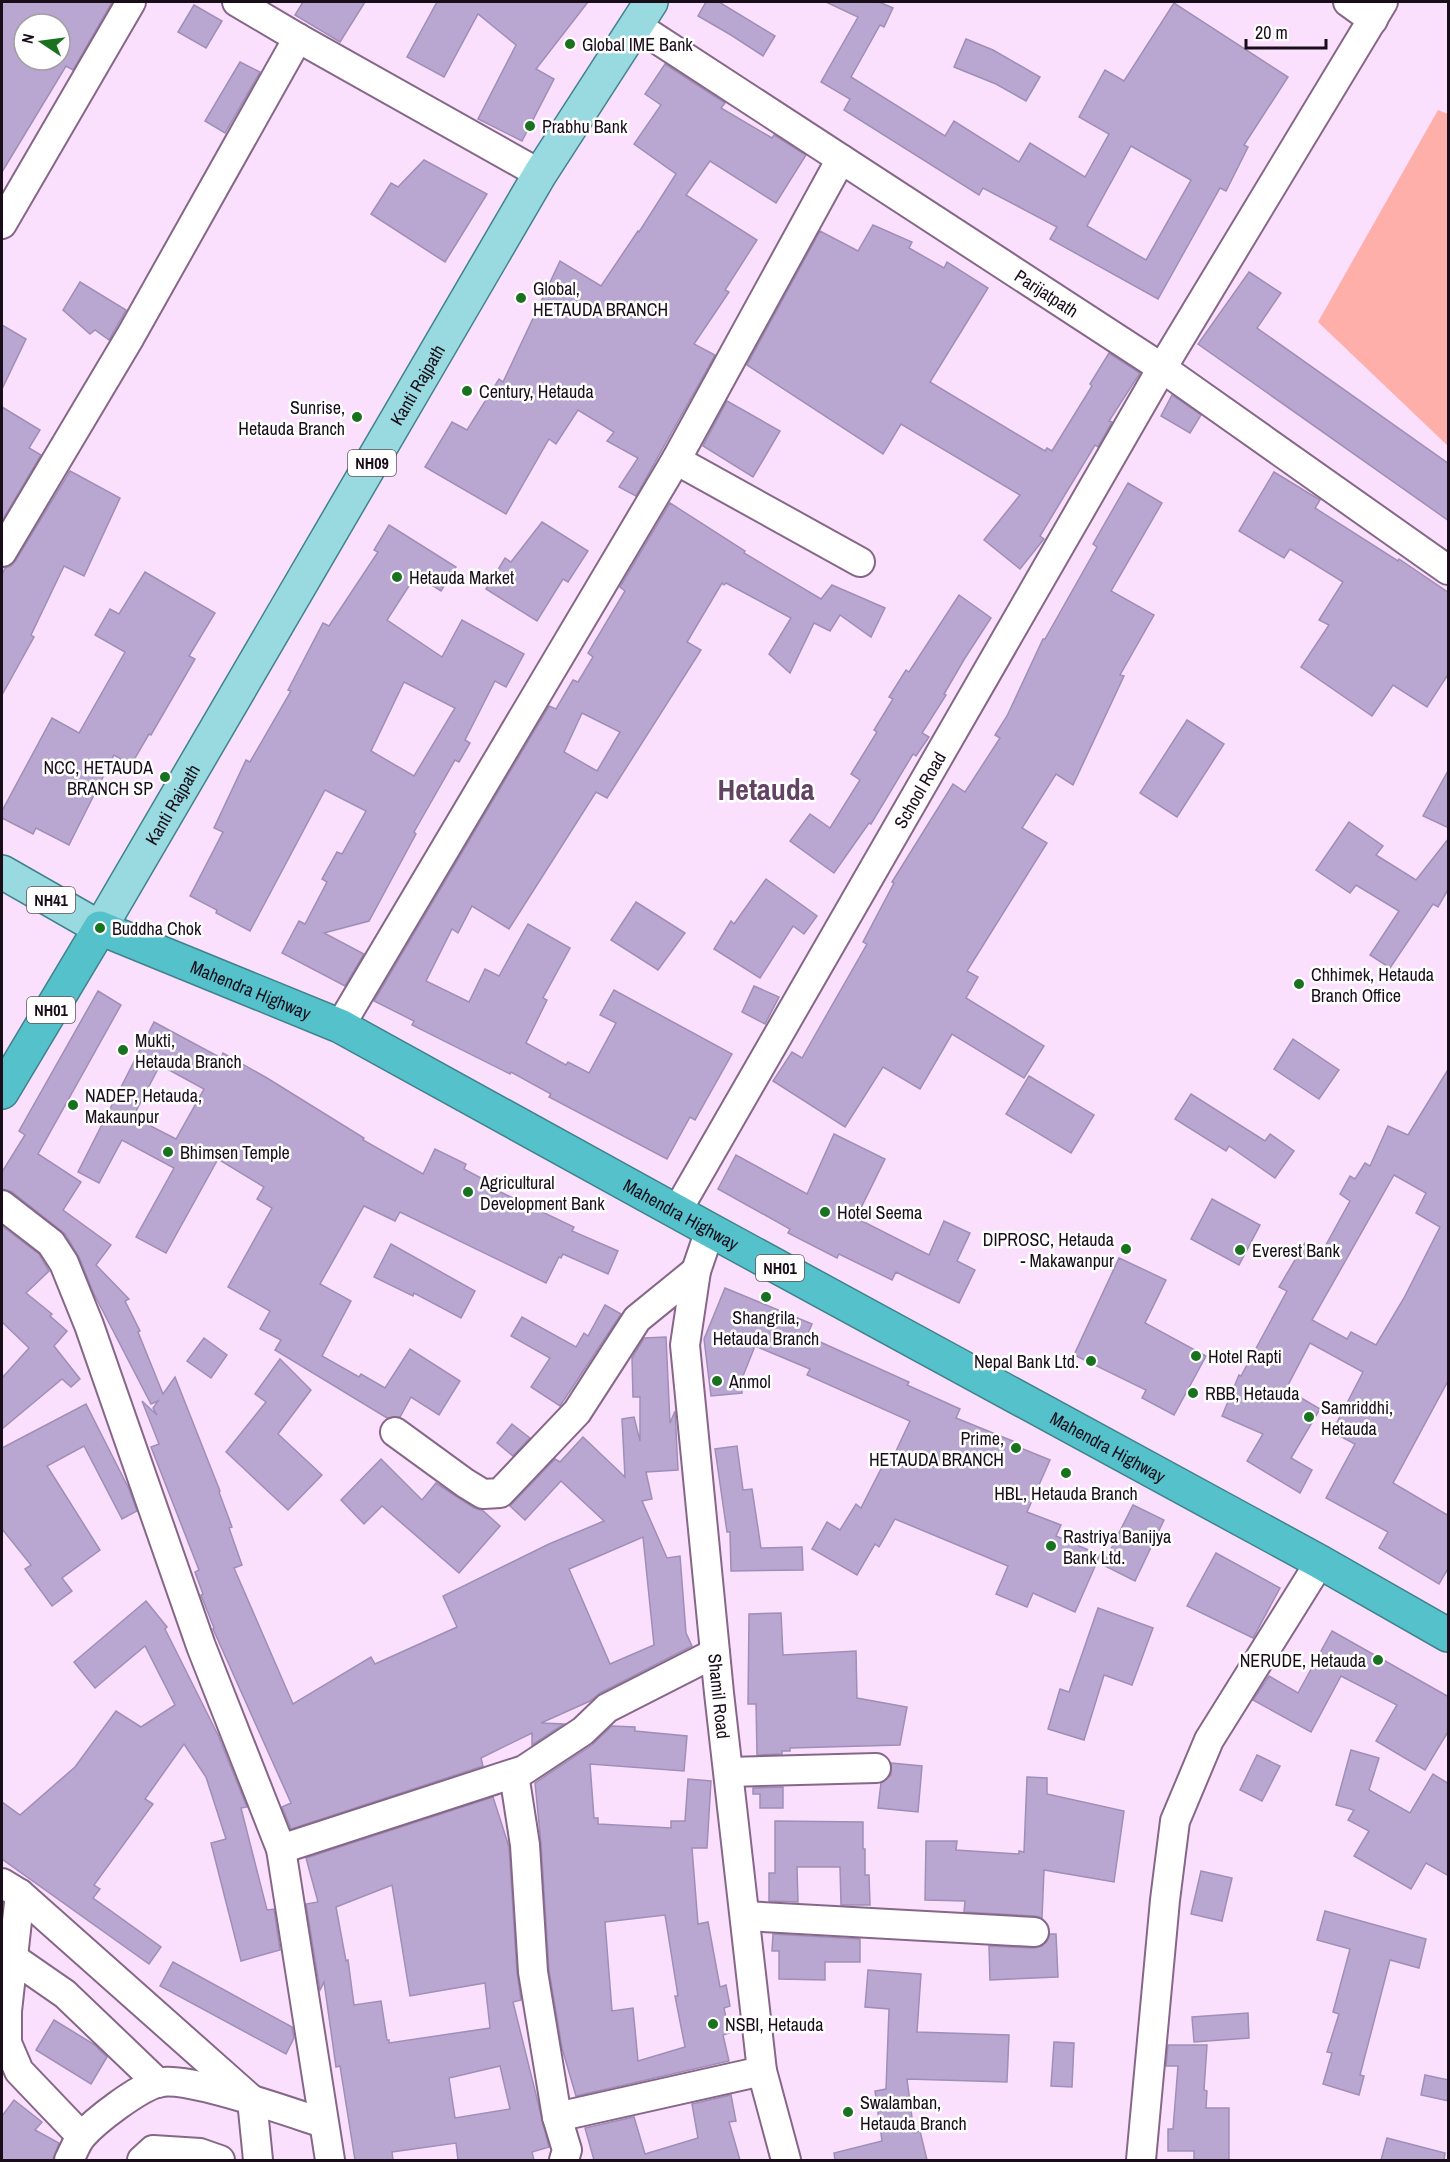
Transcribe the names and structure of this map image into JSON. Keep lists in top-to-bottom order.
{
  "streets": {
    "highway": ["Mahendra Highway", "NH01"],
    "main road": ["Kanti Rajpath", "NH09", "NH41"],
    "street": ["Parijatpath", "School Road", "Shamil Road"]
  },
  "crossings": [
    ["Parijatpath", "Kanti Rajpath"],
    ["Parijatpath", "School Road"],
    ["Kanti Rajpath", "NH41"],
    ["Kanti Rajpath", "Mahendra Highway"],
    ["Kanti Rajpath", "NH01"],
    ["School Road", "Mahendra Highway"],
    ["NH41", "Mahendra Highway"],
    ["NH41", "NH01"],
    ["Mahendra Highway", "NH01"],
    ["Mahendra Highway", "Shamil Road"]
  ],
  "districts": ["Hetauda"],
  "places": [
    "Global IME Bank",
    "Prabhu Bank",
    "Global, HETAUDA BRANCH",
    "Century, Hetauda",
    "Sunrise, Hetauda Branch",
    "Hetauda Market",
    "NCC, HETAUDA BRANCH SP",
    "Buddha Chok",
    "Chhimek, Hetauda Branch Office",
    "Mukti, Hetauda Branch",
    "NADEP, Hetauda, Makaunpur",
    "Bhimsen Temple",
    "Agricultural Development Bank",
    "Hotel Seema",
    "DIPROSC, Hetauda - Makawanpur",
    "Everest Bank",
    "Shangrila, Hetauda Branch",
    "Hotel Rapti",
    "Nepal Bank Ltd.",
    "Anmol",
    "RBB, Hetauda",
    "Samriddhi, Hetauda",
    "Prime, HETAUDA BRANCH",
    "HBL, Hetauda Branch",
    "Rastriya Banijya Bank Ltd.",
    "NERUDE, Hetauda",
    "NSBI, Hetauda",
    "Swalamban, Hetauda Branch"
  ],
  "scale_bar": "20 m",
  "north": "left"
}
